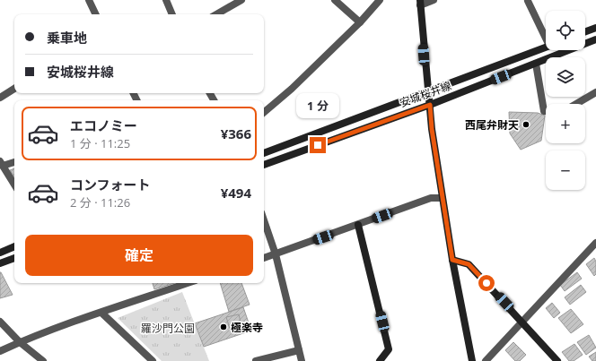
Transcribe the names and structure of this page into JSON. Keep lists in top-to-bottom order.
{
  "streets": {
    "main road": ["安城桜井線"]
  },
  "parks": ["羅沙門公園"],
  "places": ["西尾弁財天", "極楽寺"],
  "page": {
    "map_buttons": ["+", "−"],
    "banner": ["乗車地", "安城桜井線"],
    "bubble": "1 分",
    "list": [
      {
        "name": "エコノミー",
        "note": "1 分 · 11:25",
        "value": "¥366"
      },
      {
        "name": "コンフォート",
        "note": "2 分 · 11:26",
        "value": "¥494"
      }
    ],
    "buttons": "確定"
  }
}
